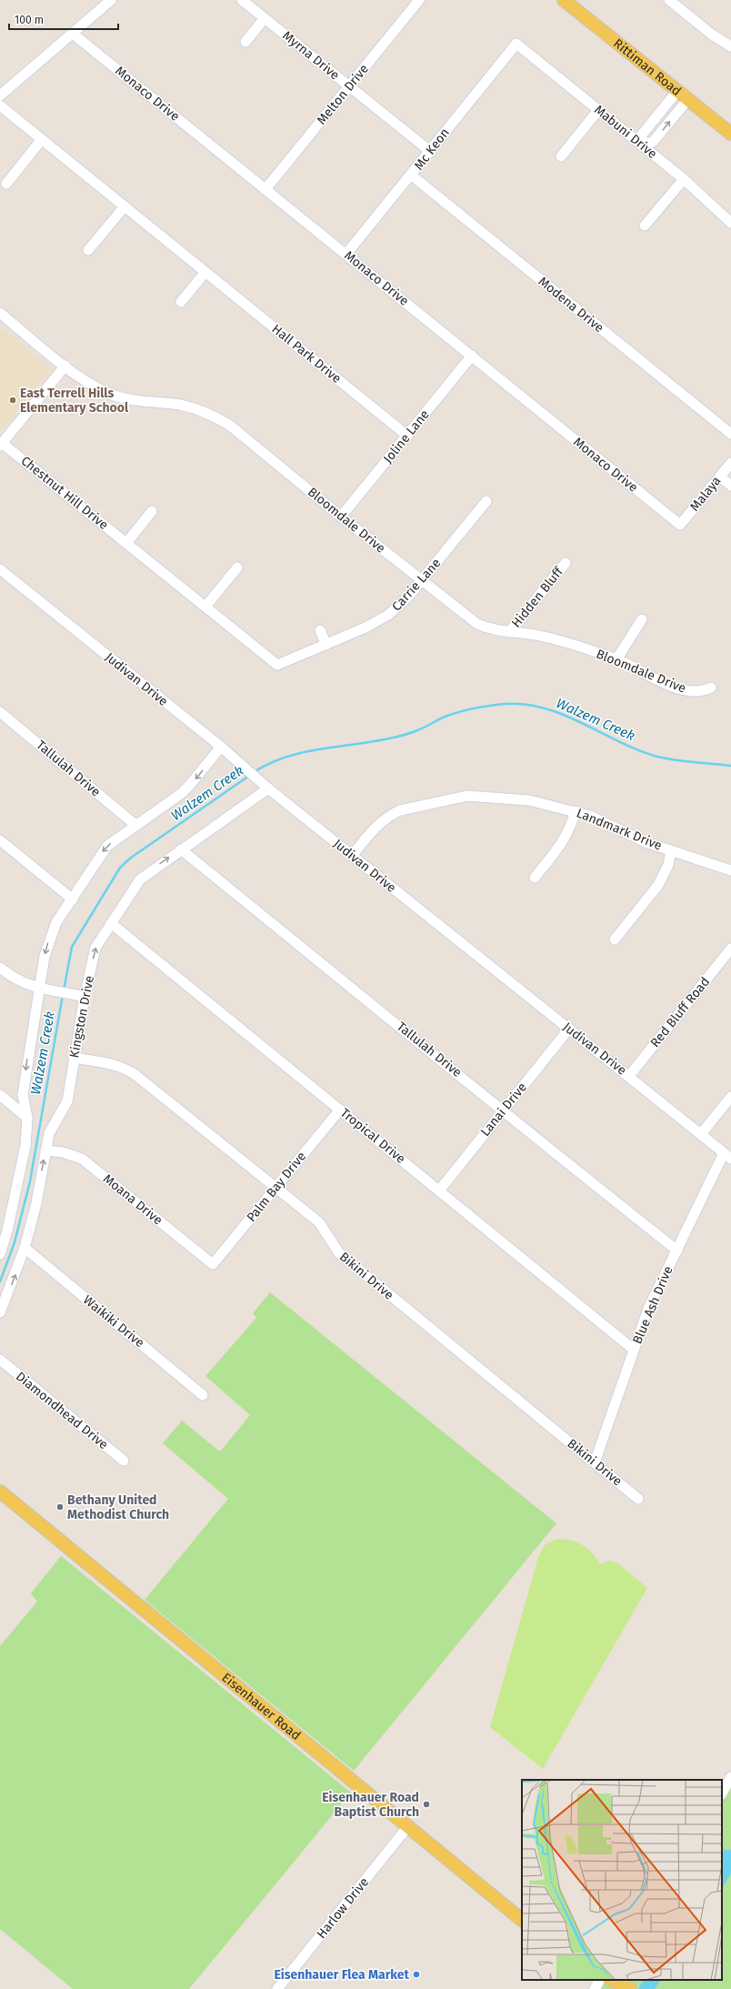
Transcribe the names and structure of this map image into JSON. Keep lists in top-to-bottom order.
{
  "streets": {
    "main road": ["Rittiman Road", "Eisenhauer Road"],
    "street": [
      "Myrna Drive",
      "Monaco Drive",
      "Melton Drive",
      "Mabuni Drive",
      "Mc Keon",
      "Modena Drive",
      "Hall Park Drive",
      "Joline Lane",
      "Chestnut Hill Drive",
      "Malaya",
      "Bloomdale Drive",
      "Carrie Lane",
      "Hidden Bluff",
      "Judivan Drive",
      "Tallulah Drive",
      "Landmark Drive",
      "Red Bluff Road",
      "Kingston Drive",
      "Lanai Drive",
      "Tropical Drive",
      "Palm Bay Drive",
      "Moana Drive",
      "Bikini Drive",
      "Blue Ash Drive",
      "Waikiki Drive",
      "Diamondhead Drive",
      "Harlow Drive"
    ]
  },
  "crossings": [
    ["Myrna Drive", "Melton Drive"],
    ["Myrna Drive", "Mc Keon"],
    ["Monaco Drive", "Melton Drive"],
    ["Monaco Drive", "Mc Keon"],
    ["Monaco Drive", "Joline Lane"],
    ["Monaco Drive", "Malaya"],
    ["Mabuni Drive", "Mc Keon"],
    ["Mc Keon", "Modena Drive"],
    ["Hall Park Drive", "Joline Lane"],
    ["Joline Lane", "Bloomdale Drive"],
    ["Chestnut Hill Drive", "Carrie Lane"],
    ["Bloomdale Drive", "Carrie Lane"],
    ["Bloomdale Drive", "Hidden Bluff"],
    ["Judivan Drive", "Landmark Drive"],
    ["Judivan Drive", "Red Bluff Road"],
    ["Judivan Drive", "Kingston Drive"],
    ["Judivan Drive", "Lanai Drive"],
    ["Judivan Drive", "Blue Ash Drive"],
    ["Tallulah Drive", "Kingston Drive"],
    ["Tallulah Drive", "Lanai Drive"],
    ["Tallulah Drive", "Blue Ash Drive"],
    ["Kingston Drive", "Tropical Drive"],
    ["Kingston Drive", "Moana Drive"],
    ["Kingston Drive", "Bikini Drive"],
    ["Kingston Drive", "Waikiki Drive"],
    ["Lanai Drive", "Tropical Drive"],
    ["Tropical Drive", "Palm Bay Drive"],
    ["Tropical Drive", "Blue Ash Drive"],
    ["Palm Bay Drive", "Moana Drive"],
    ["Palm Bay Drive", "Bikini Drive"],
    ["Bikini Drive", "Blue Ash Drive"],
    ["Eisenhauer Road", "Harlow Drive"]
  ],
  "water": ["Walzem Creek"],
  "places": [
    "East Terrell Hills Elementary School",
    "Bethany United Methodist Church",
    "Eisenhauer Road Baptist Church",
    "Eisenhauer Flea Market"
  ],
  "scale_bar": "100 m"
}
